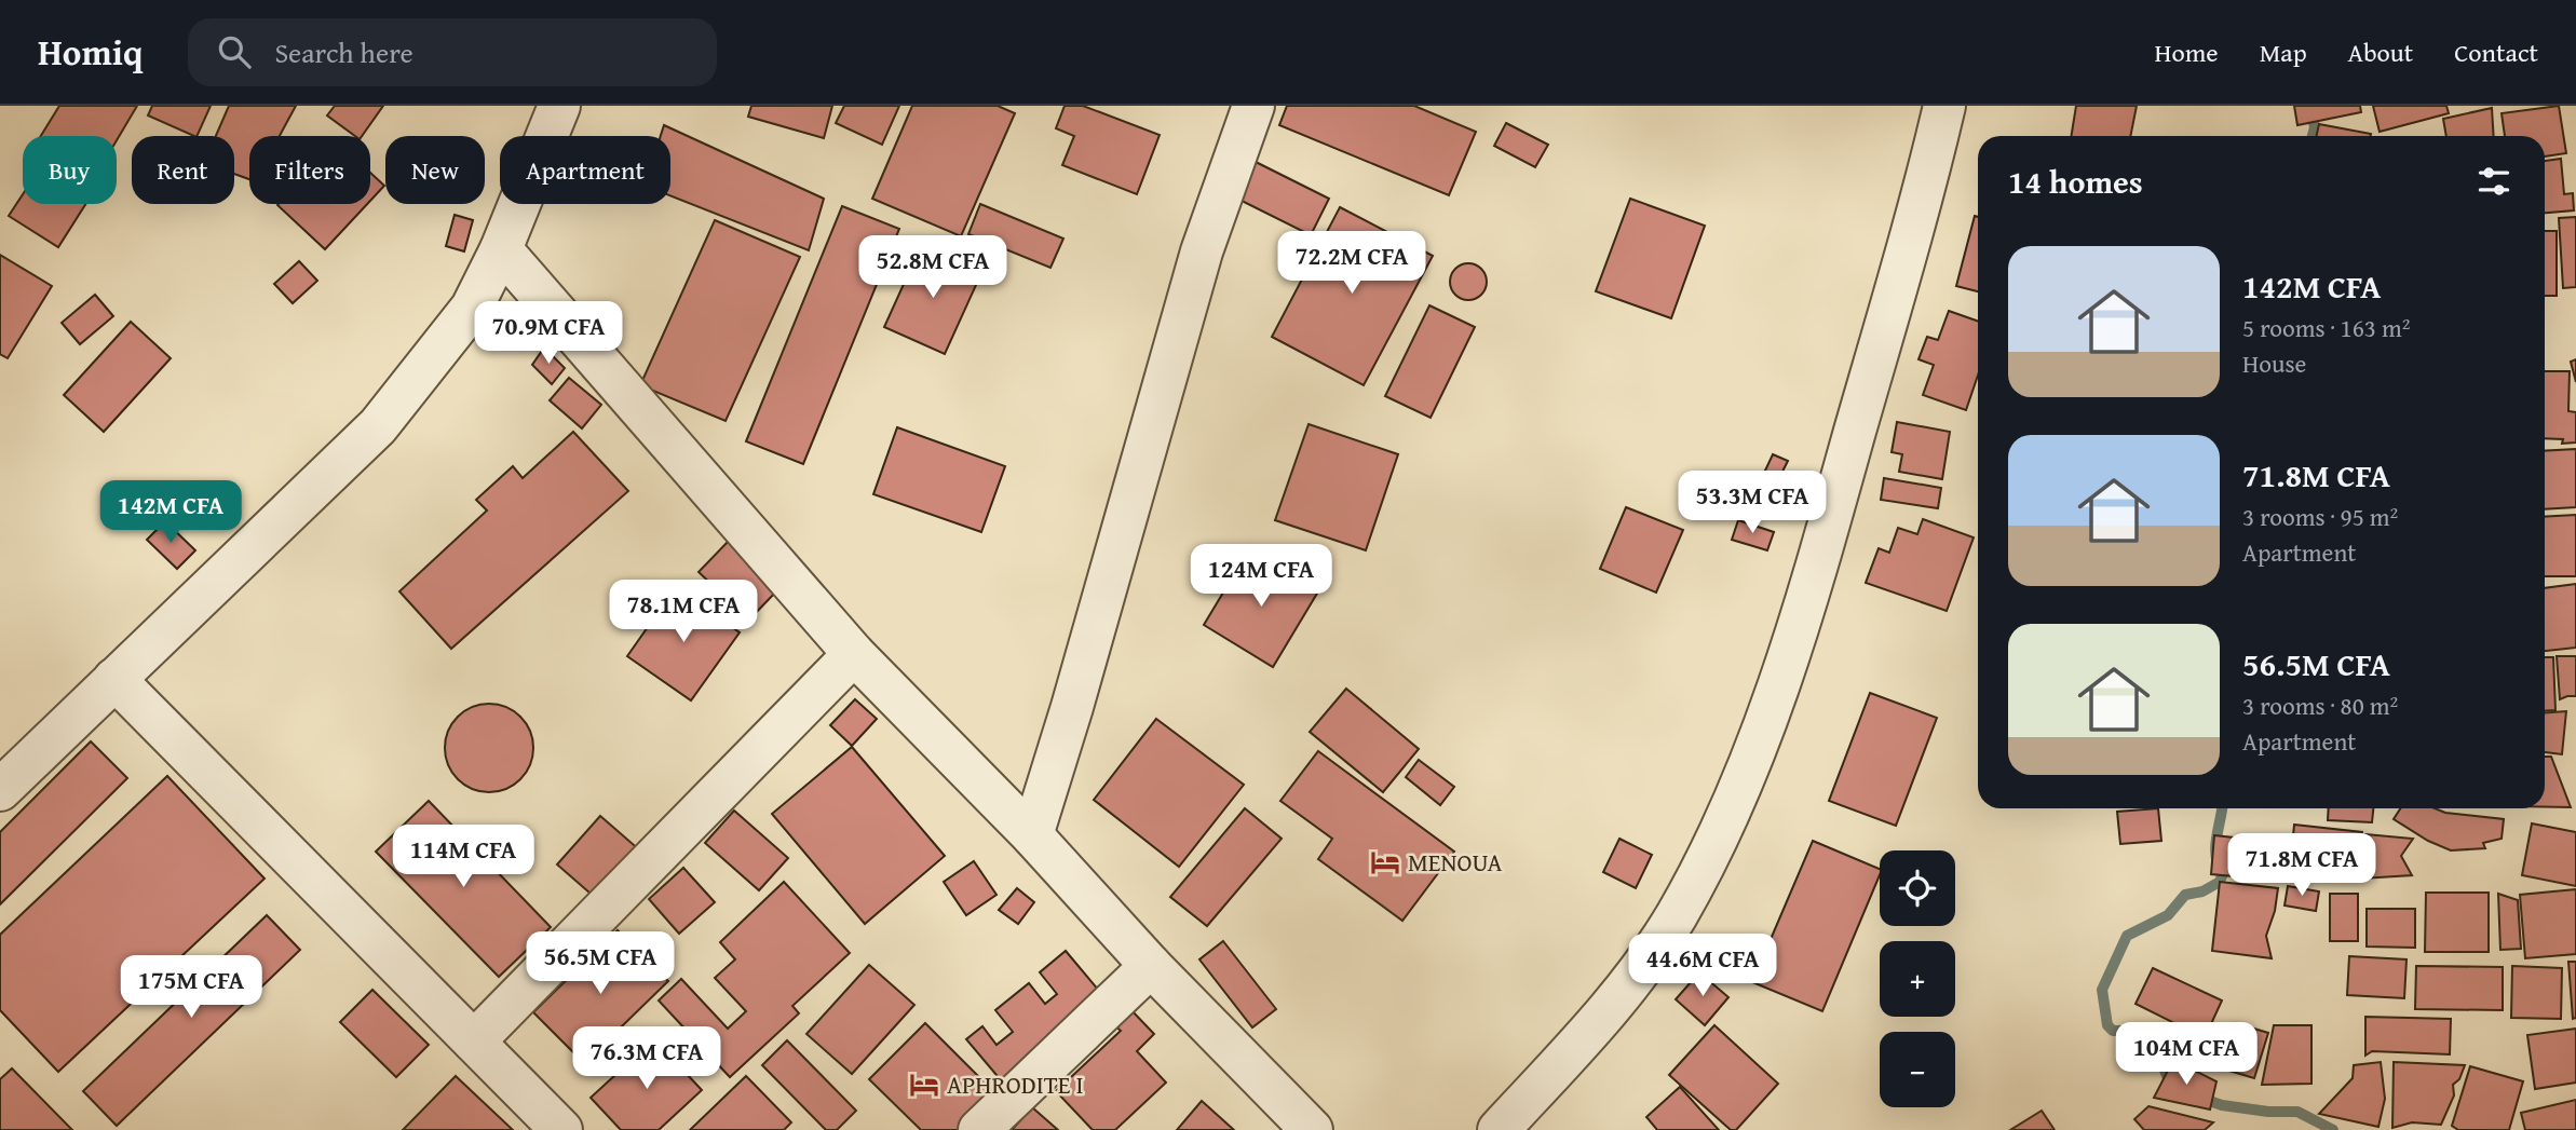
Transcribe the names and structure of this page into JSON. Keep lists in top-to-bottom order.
{
  "places": {
    "hotel": ["MENOUA", "APHRODITE I"]
  },
  "page": {
    "header": "Homiq",
    "search": "Search here",
    "nav": [
      "Home",
      "Map",
      "About",
      "Contact"
    ],
    "chip": [
      "Buy",
      "Rent",
      "Filters",
      "New",
      "Apartment"
    ],
    "heading": "14 homes",
    "list": [
      {
        "name": "142M CFA",
        "note": "5 rooms · 163 m² · House"
      },
      {
        "name": "71.8M CFA",
        "note": "3 rooms · 95 m² · Apartment"
      },
      {
        "name": "56.5M CFA",
        "note": "3 rooms · 80 m² · Apartment"
      }
    ],
    "price": [
      "72.2M CFA",
      "52.8M CFA",
      "70.9M CFA",
      "53.3M CFA",
      "142M CFA",
      "124M CFA",
      "78.1M CFA",
      "114M CFA",
      "71.8M CFA",
      "56.5M CFA",
      "44.6M CFA",
      "175M CFA",
      "104M CFA",
      "76.3M CFA"
    ],
    "map_buttons": ["+", "−"]
  }
}
